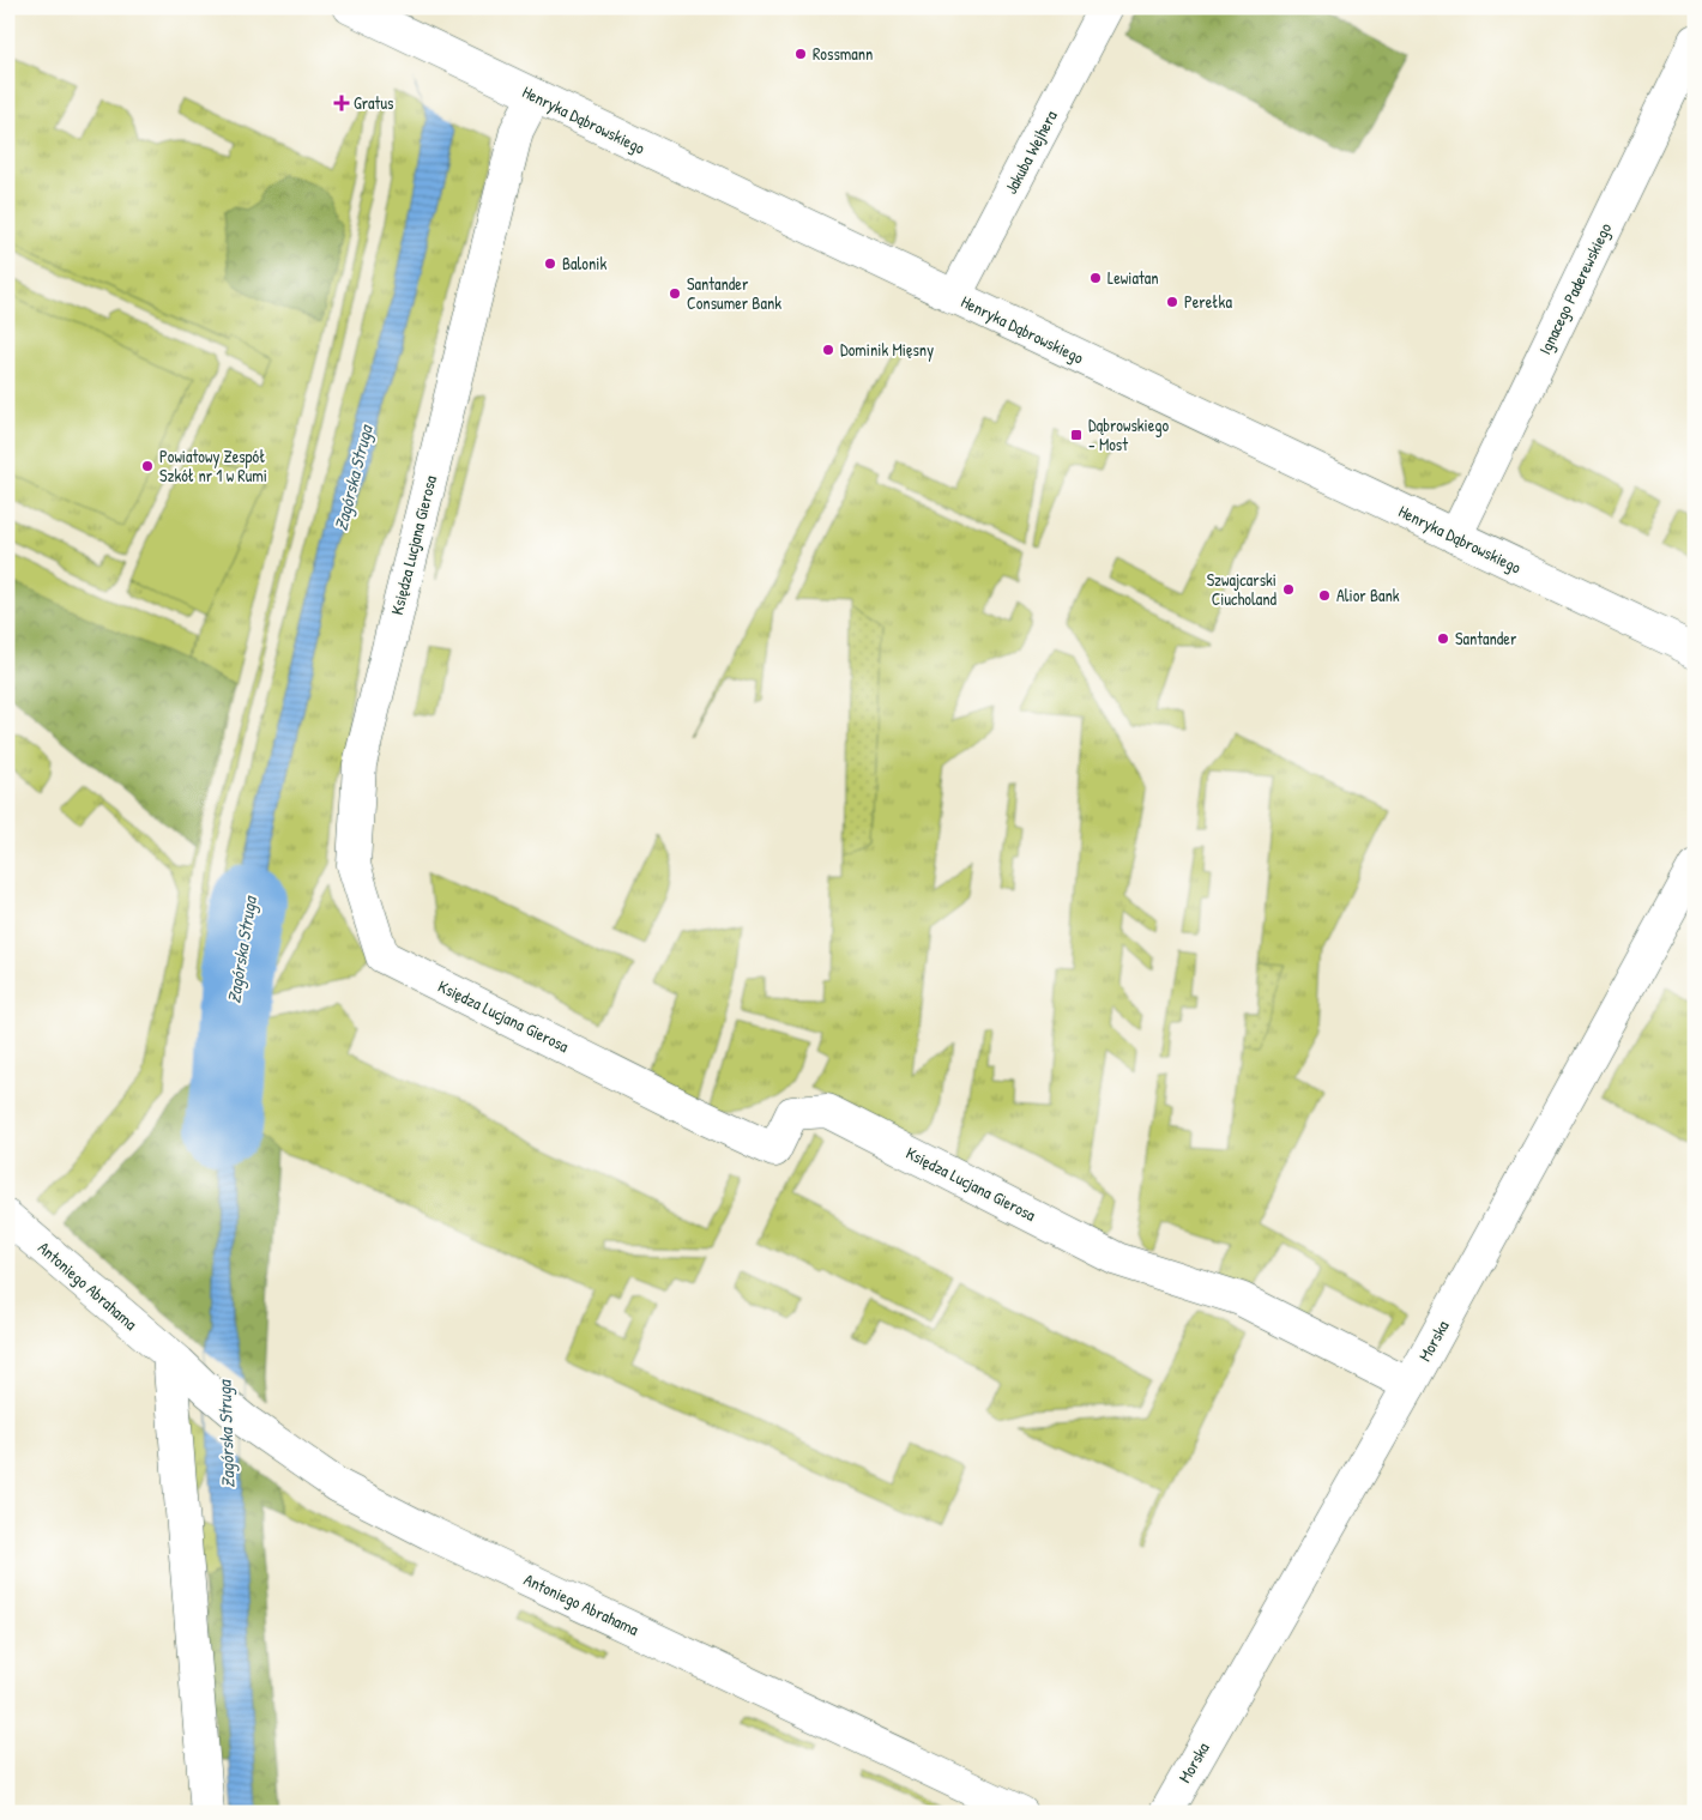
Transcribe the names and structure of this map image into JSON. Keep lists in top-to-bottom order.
{
  "streets": {
    "street": [
      "Henryka Dąbrowskiego",
      "Jakuba Wejhera",
      "Ignacego Paderewskiego",
      "Księdza Lucjana Gierosa",
      "Antoniego Abrahama",
      "Morska"
    ]
  },
  "crossings": [
    ["Henryka Dąbrowskiego", "Jakuba Wejhera"],
    ["Henryka Dąbrowskiego", "Ignacego Paderewskiego"],
    ["Henryka Dąbrowskiego", "Księdza Lucjana Gierosa"],
    ["Księdza Lucjana Gierosa", "Morska"]
  ],
  "water": ["Zagórska Struga"],
  "places": {
    "other": [
      "Rossmann",
      "Balonik",
      "Lewiatan",
      "Santander Consumer Bank",
      "Perełka",
      "Dominik Mięsny",
      "Powiatowy Zespół Szkół nr 1 w Rumi",
      "Szwajcarski Ciucholand",
      "Alior Bank",
      "Santander"
    ],
    "health": ["Gratus"],
    "transit": ["Dąbrowskiego - Most"]
  }
}
